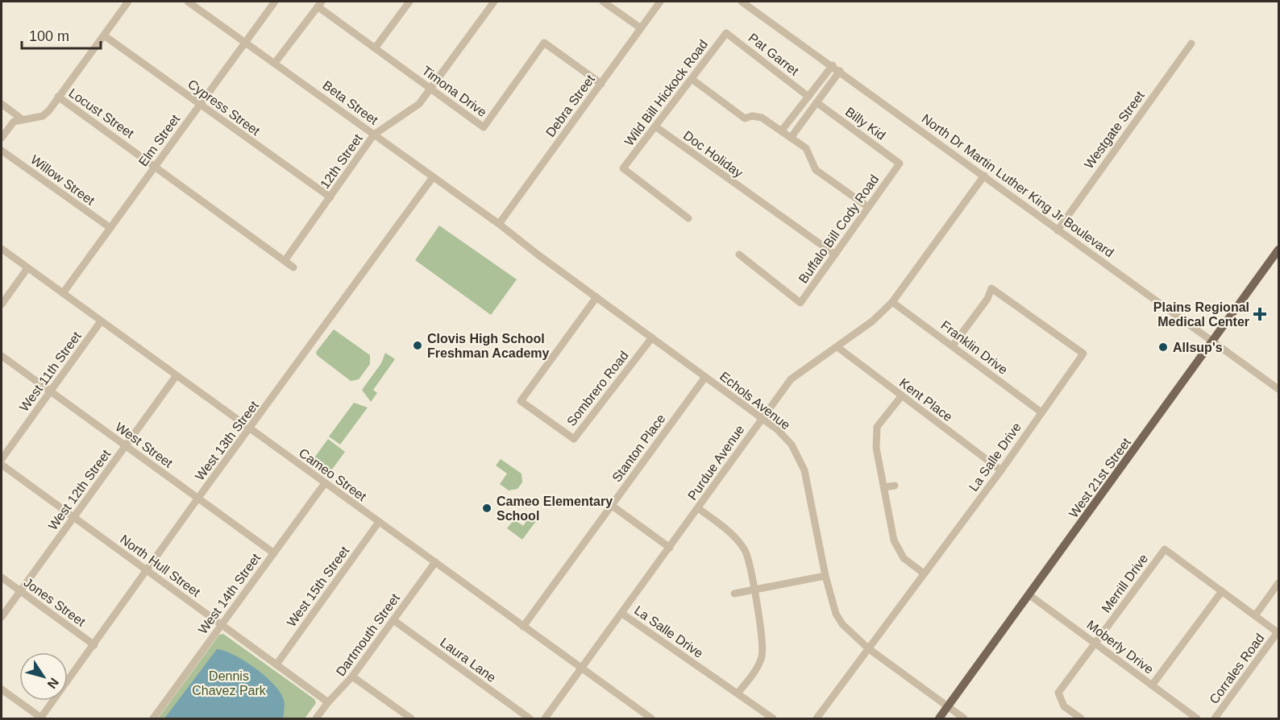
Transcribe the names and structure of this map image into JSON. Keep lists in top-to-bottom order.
{
  "streets": {
    "main road": ["West 21st Street"],
    "street": [
      "Pat Garret",
      "Timona Drive",
      "Wild Bill Hickock Road",
      "Beta Street",
      "Debra Street",
      "Cypress Street",
      "Locust Street",
      "Billy Kid",
      "Westgate Street",
      "Elm Street",
      "Doc Holiday",
      "12th Street",
      "Willow Street",
      "North Dr Martin Luther King Jr Boulevard",
      "Buffalo Bill Cody Road",
      "Franklin Drive",
      "West 11th Street",
      "Sombrero Road",
      "Kent Place",
      "Echols Avenue",
      "West 13th Street",
      "West Street",
      "Stanton Place",
      "La Salle Drive",
      "Purdue Avenue",
      "Cameo Street",
      "West 12th Street",
      "North Hull Street",
      "Merrill Drive",
      "West 15th Street",
      "West 14th Street",
      "Jones Street",
      "Dartmouth Street",
      "Moberly Drive",
      "Laura Lane",
      "Corrales Road"
    ]
  },
  "crossings": [
    ["Pat Garret", "Wild Bill Hickock Road"],
    ["Timona Drive", "Debra Street"],
    ["Timona Drive", "12th Street"],
    ["Wild Bill Hickock Road", "Doc Holiday"],
    ["Beta Street", "Debra Street"],
    ["Beta Street", "Elm Street"],
    ["Beta Street", "12th Street"],
    ["Beta Street", "Echols Avenue"],
    ["Beta Street", "West 13th Street"],
    ["Debra Street", "Echols Avenue"],
    ["Cypress Street", "Elm Street"],
    ["Cypress Street", "12th Street"],
    ["Locust Street", "Elm Street"],
    ["Locust Street", "12th Street"],
    ["Billy Kid", "Buffalo Bill Cody Road"],
    ["Westgate Street", "North Dr Martin Luther King Jr Boulevard"],
    ["Elm Street", "Willow Street"],
    ["Elm Street", "Cameo Street"],
    ["Doc Holiday", "Buffalo Bill Cody Road"],
    ["North Dr Martin Luther King Jr Boulevard", "Purdue Avenue"],
    ["North Dr Martin Luther King Jr Boulevard", "West 21st Street"],
    ["Franklin Drive", "La Salle Drive"],
    ["Franklin Drive", "Purdue Avenue"],
    ["West 11th Street", "West Street"],
    ["West 11th Street", "Cameo Street"],
    ["Sombrero Road", "Echols Avenue"],
    ["Kent Place", "La Salle Drive"],
    ["Kent Place", "Purdue Avenue"],
    ["Echols Avenue", "Stanton Place"],
    ["Echols Avenue", "La Salle Drive"],
    ["Echols Avenue", "Purdue Avenue"],
    ["Echols Avenue", "West 21st Street"],
    ["West 13th Street", "West Street"],
    ["West 13th Street", "Cameo Street"],
    ["West 13th Street", "North Hull Street"],
    ["West 13th Street", "Jones Street"],
    ["West Street", "West 12th Street"],
    ["West Street", "West 14th Street"],
    ["Stanton Place", "Cameo Street"],
    ["La Salle Drive", "Purdue Avenue"],
    ["Purdue Avenue", "Cameo Street"],
    ["Cameo Street", "West 12th Street"],
    ["Cameo Street", "West 15th Street"],
    ["Cameo Street", "West 14th Street"],
    ["Cameo Street", "Dartmouth Street"],
    ["West 21st Street", "Moberly Drive"],
    ["West 12th Street", "North Hull Street"],
    ["West 12th Street", "Jones Street"],
    ["North Hull Street", "West 15th Street"],
    ["North Hull Street", "West 14th Street"],
    ["North Hull Street", "Dartmouth Street"],
    ["Merrill Drive", "Moberly Drive"],
    ["Merrill Drive", "Corrales Road"],
    ["Dartmouth Street", "Laura Lane"]
  ],
  "parks": ["Dennis Chavez Park"],
  "places": {
    "health": ["Plains Regional Medical Center"],
    "other": ["Clovis High School Freshman Academy", "Allsup's", "Cameo Elementary School"]
  },
  "scale_bar": "100 m",
  "north": "bottom right"
}
